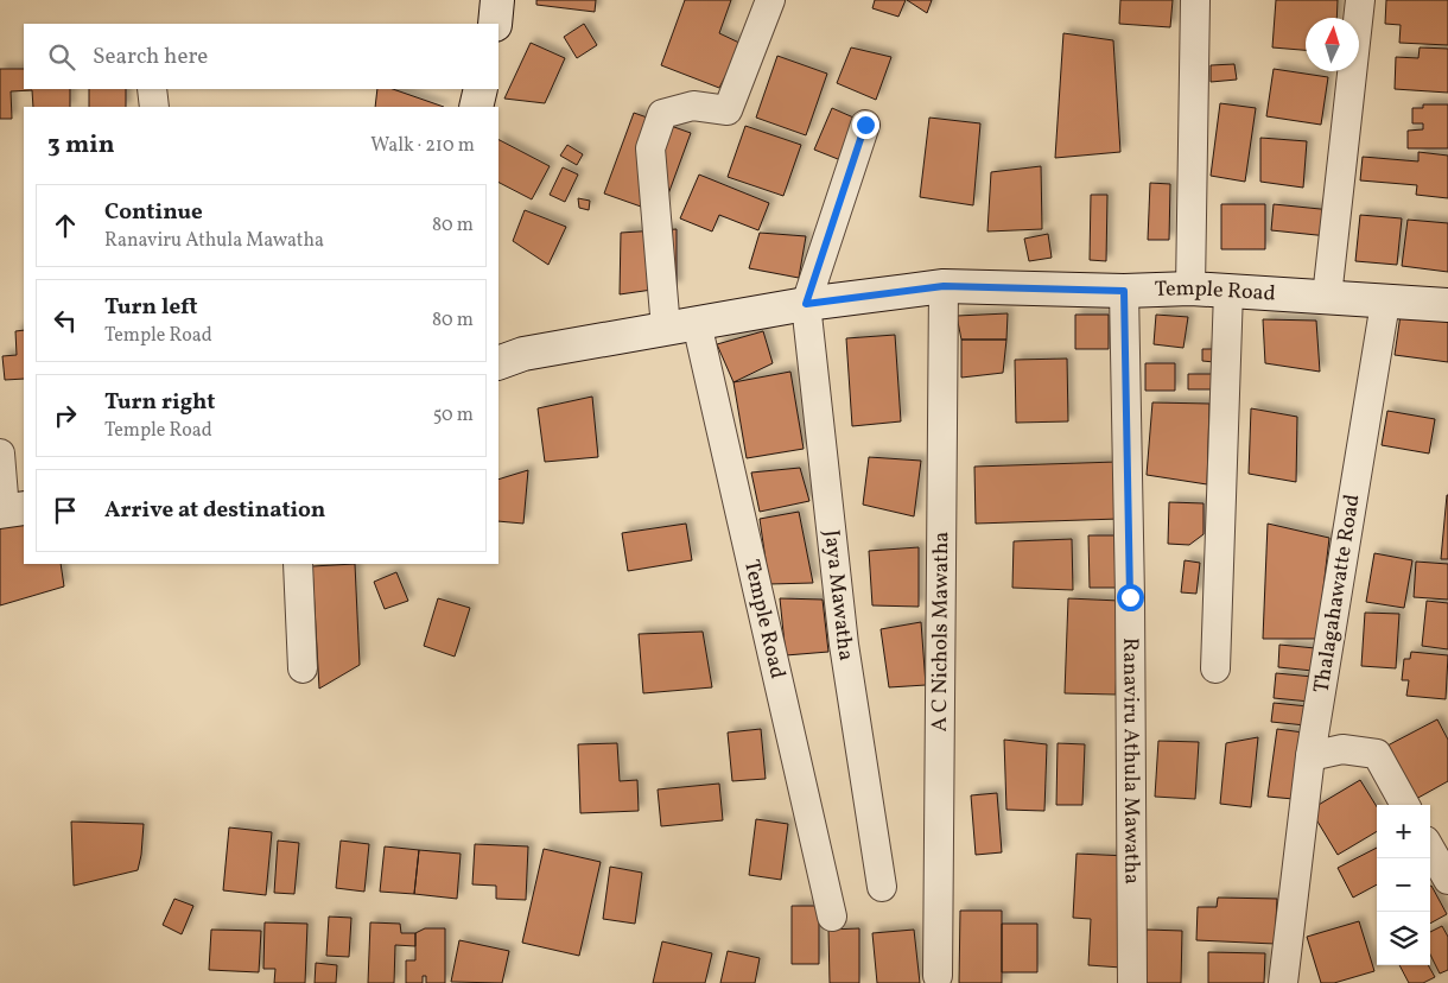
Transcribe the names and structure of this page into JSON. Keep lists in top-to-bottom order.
{
  "streets": {
    "street": [
      "Temple Road",
      "Thalagahawatte Road",
      "Jaya Mawatha",
      "A C Nichols Mawatha",
      "Ranaviru Athula Mawatha"
    ]
  },
  "crossings": [
    ["Temple Road", "Thalagahawatte Road"],
    ["Temple Road", "Jaya Mawatha"],
    ["Temple Road", "A C Nichols Mawatha"],
    ["Temple Road", "Ranaviru Athula Mawatha"]
  ],
  "north": "top",
  "page": {
    "search": "Search here",
    "heading": ["3 min", "Walk · 210 m"],
    "list": [
      ["Continue", "Ranaviru Athula Mawatha", "80 m"],
      ["Turn left", "Temple Road", "80 m"],
      ["Turn right", "Temple Road", "50 m"],
      "Arrive at destination"
    ],
    "map_buttons": ["+", "−"]
  }
}
